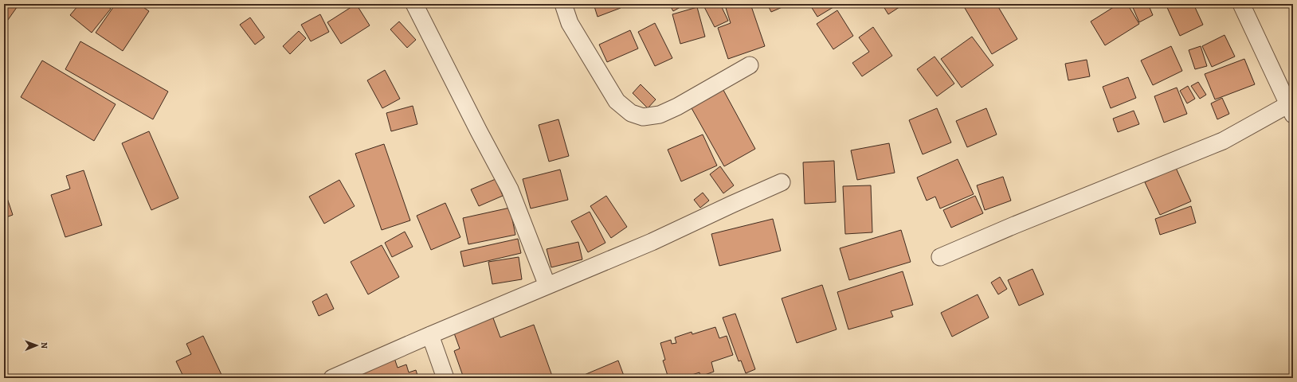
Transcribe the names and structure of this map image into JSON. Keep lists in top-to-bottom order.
{
  "north": "right"
}
